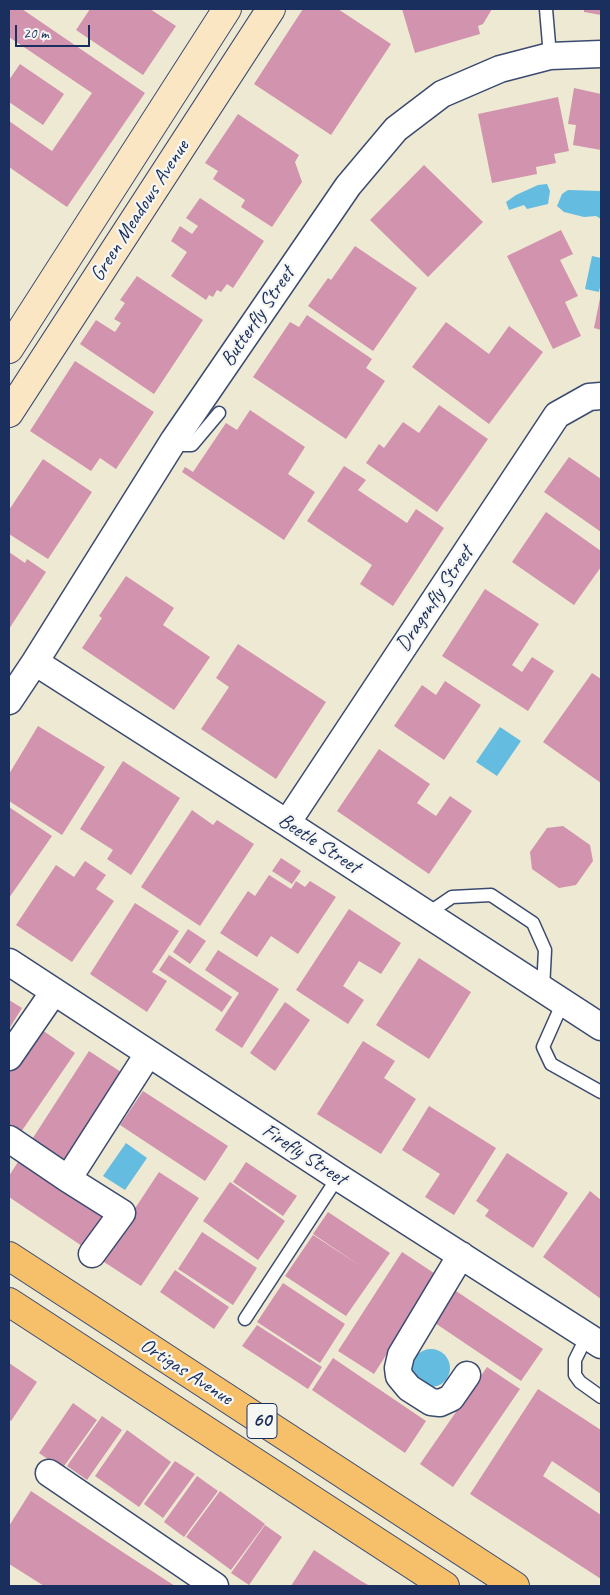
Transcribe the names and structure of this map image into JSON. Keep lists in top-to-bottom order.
{
  "streets": {
    "main road": ["Ortigas Avenue", "60"],
    "street": [
      "Green Meadows Avenue",
      "Butterfly Street",
      "Dragonfly Street",
      "Beetle Street",
      "Firefly Street"
    ]
  },
  "crossings": [
    ["Butterfly Street", "Beetle Street"],
    ["Dragonfly Street", "Beetle Street"]
  ],
  "scale_bar": "20 m"
}
